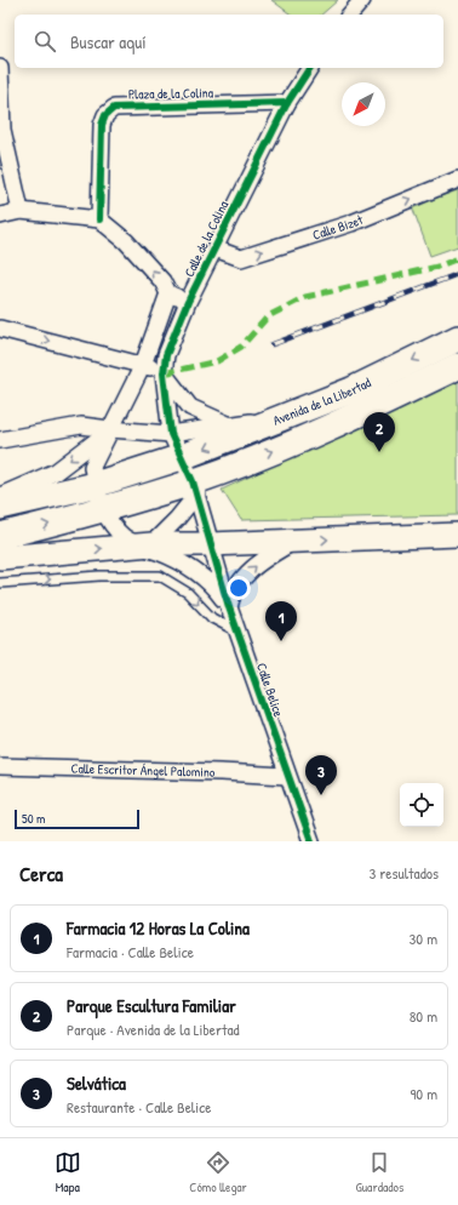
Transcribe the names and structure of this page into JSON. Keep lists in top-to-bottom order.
{
  "streets": {
    "main road": ["Avenida de la Libertad"],
    "street": [
      "Plaza de la Colina",
      "Calle Bizet",
      "Calle de la Colina",
      "Calle Belice",
      "Calle Escritor Ángel Palomino"
    ]
  },
  "crossings": [
    ["Plaza de la Colina", "Calle de la Colina"],
    ["Calle Bizet", "Calle de la Colina"],
    ["Calle de la Colina", "Avenida de la Libertad"],
    ["Calle de la Colina", "Calle Belice"],
    ["Avenida de la Libertad", "Calle Belice"],
    ["Calle Belice", "Calle Escritor Ángel Palomino"]
  ],
  "one_way": ["Calle Bizet"],
  "scale_bar": "50 m",
  "north": "bottom left",
  "page": {
    "search": "Buscar aquí",
    "pins": ["2", "1", "3"],
    "scale": "50 m",
    "heading": ["Cerca", "3 resultados"],
    "list": [
      {
        "mark": "1",
        "name": "Farmacia 12 Horas La Colina",
        "note": "Farmacia · Calle Belice",
        "value": "30 m"
      },
      {
        "mark": "2",
        "name": "Parque Escultura Familiar",
        "note": "Parque · Avenida de la Libertad",
        "value": "80 m"
      },
      {
        "mark": "3",
        "name": "Selvática",
        "note": "Restaurante · Calle Belice",
        "value": "90 m"
      }
    ],
    "nav": ["Mapa", "Cómo llegar", "Guardados"]
  }
}
